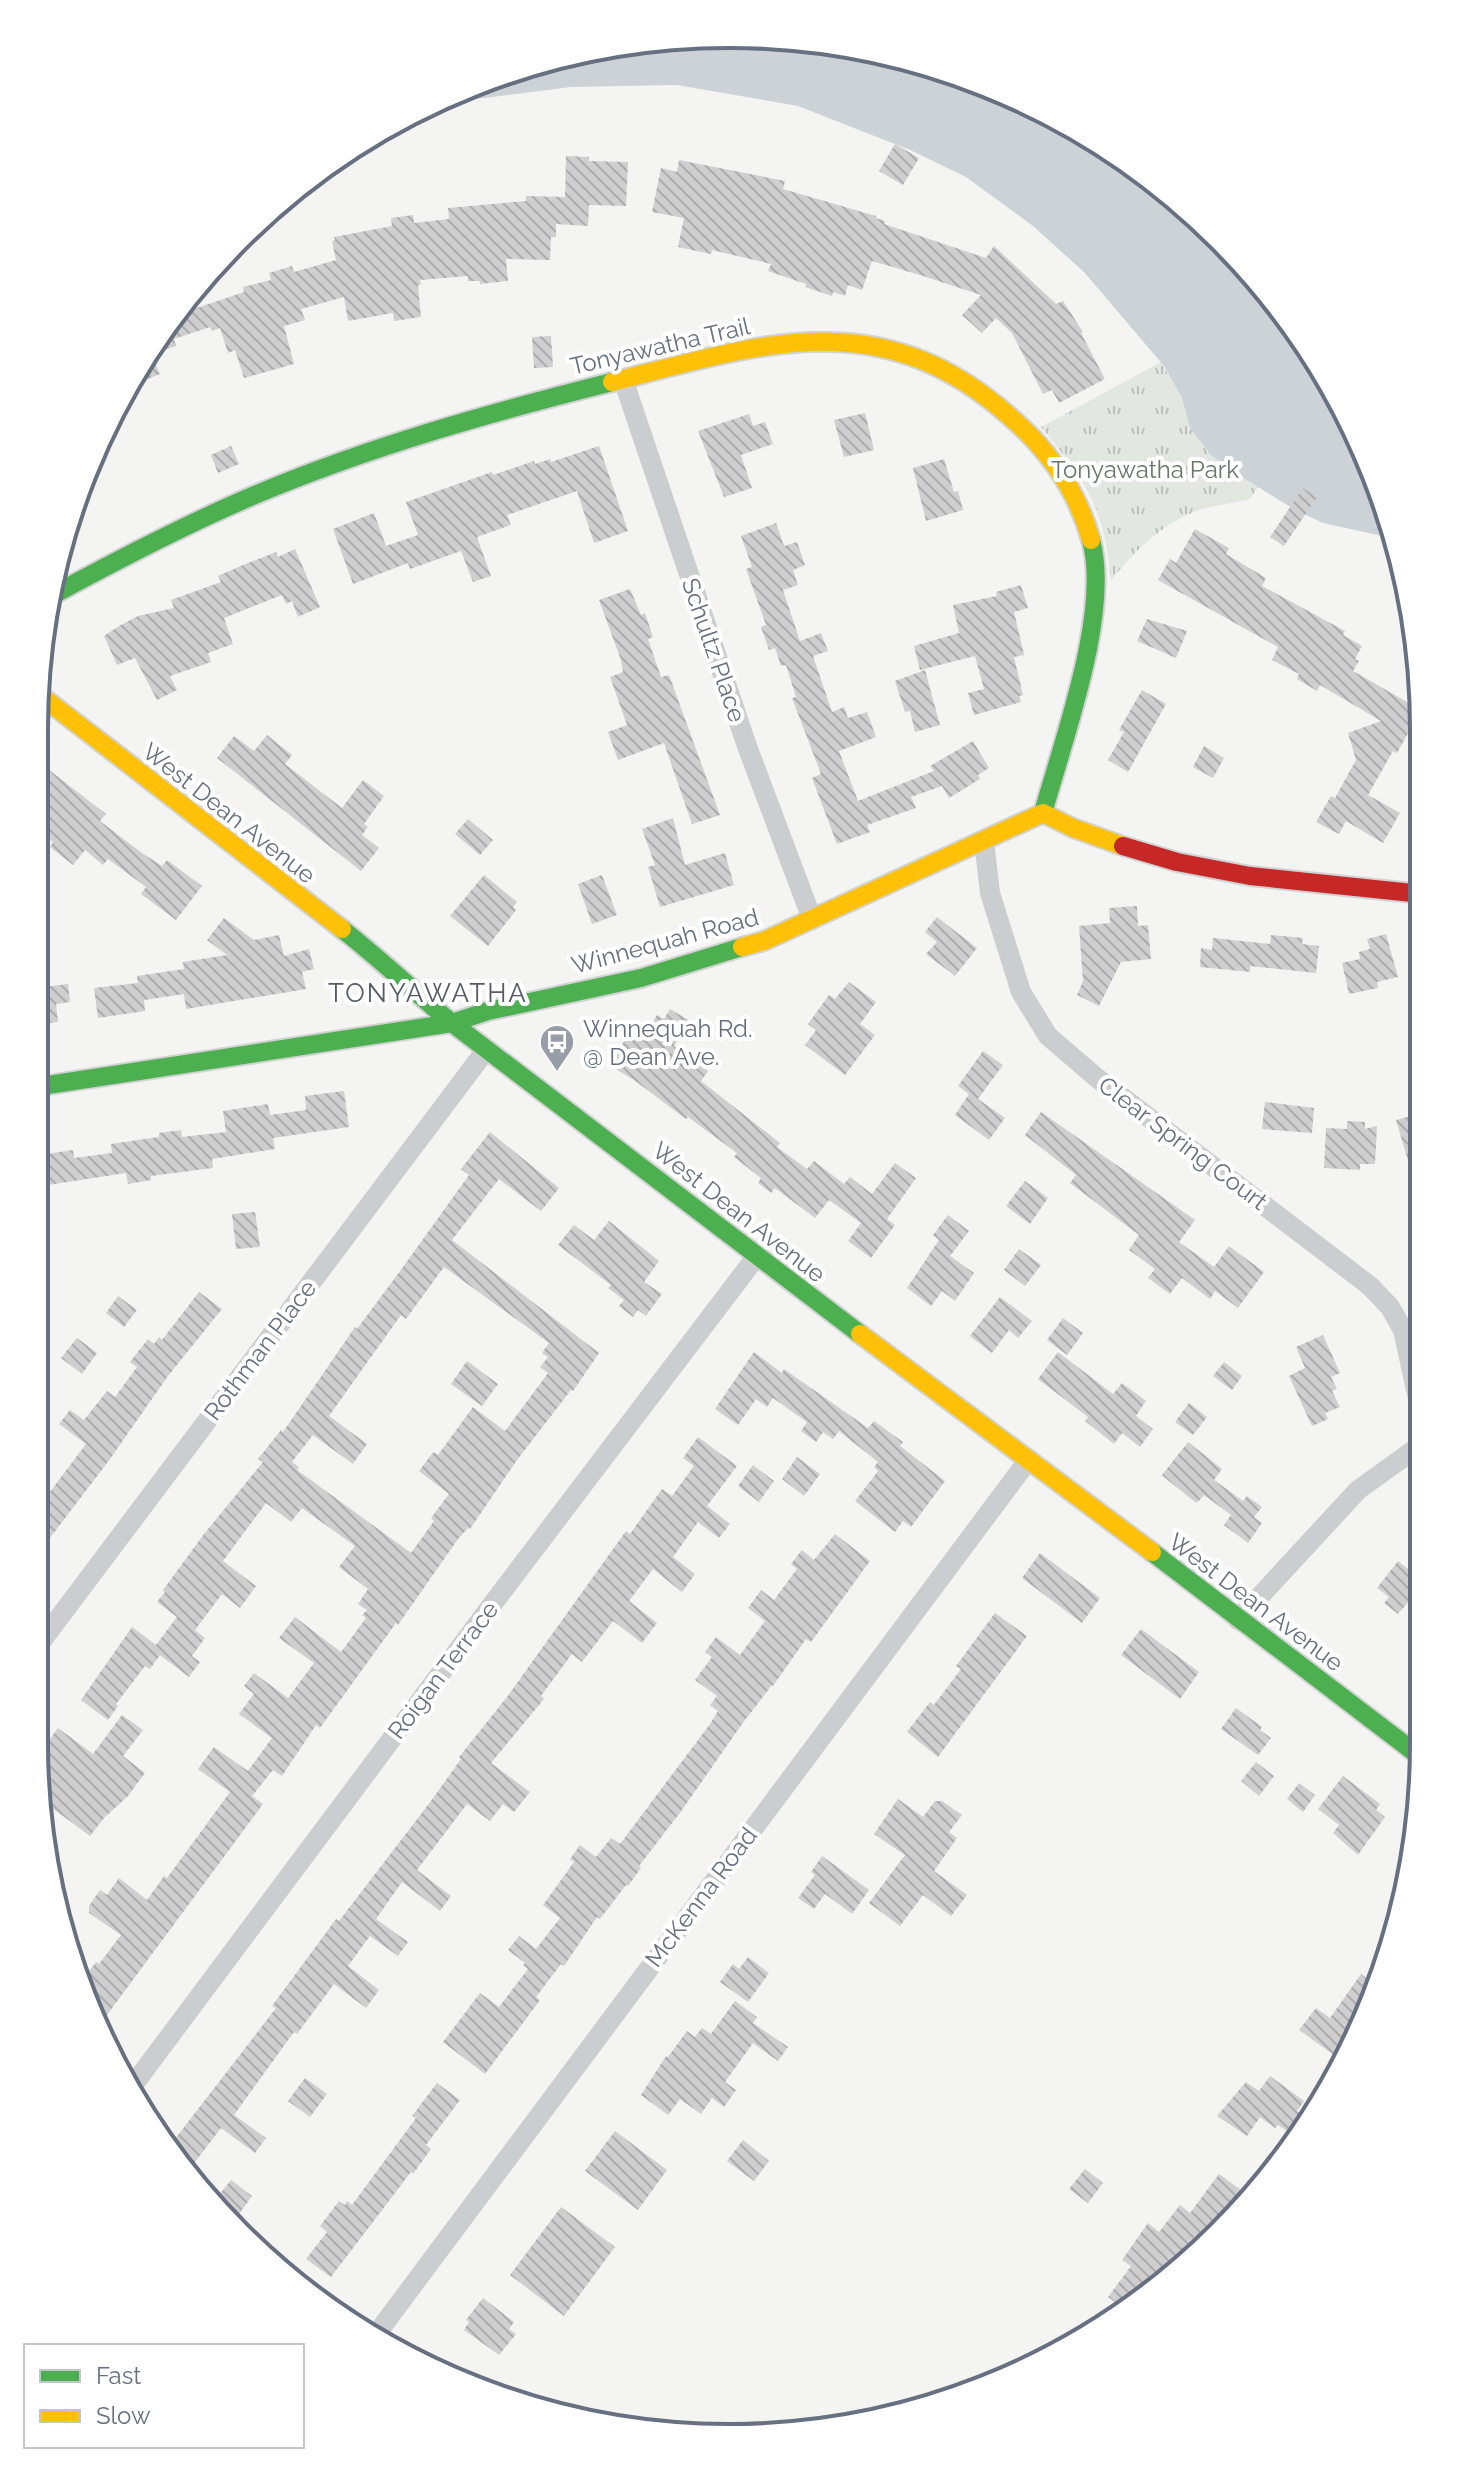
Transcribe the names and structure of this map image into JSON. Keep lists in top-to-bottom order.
{
  "streets": {
    "street": [
      "Tonyawatha Trail",
      "Schultz Place",
      "West Dean Avenue",
      "Winnequah Road",
      "Clear Spring Court",
      "Rothman Place",
      "Roigan Terrace",
      "McKenna Road"
    ]
  },
  "crossings": [
    ["Tonyawatha Trail", "Schultz Place"],
    ["Tonyawatha Trail", "Winnequah Road"],
    ["Schultz Place", "Winnequah Road"],
    ["West Dean Avenue", "Winnequah Road"],
    ["West Dean Avenue", "Rothman Place"],
    ["West Dean Avenue", "Roigan Terrace"],
    ["West Dean Avenue", "McKenna Road"],
    ["Winnequah Road", "Clear Spring Court"]
  ],
  "districts": ["TONYAWATHA"],
  "parks": ["Tonyawatha Park"],
  "places": {
    "bus stop": ["Winnequah Rd. @ Dean Ave."]
  },
  "legend": ["Fast", "Slow"]
}
